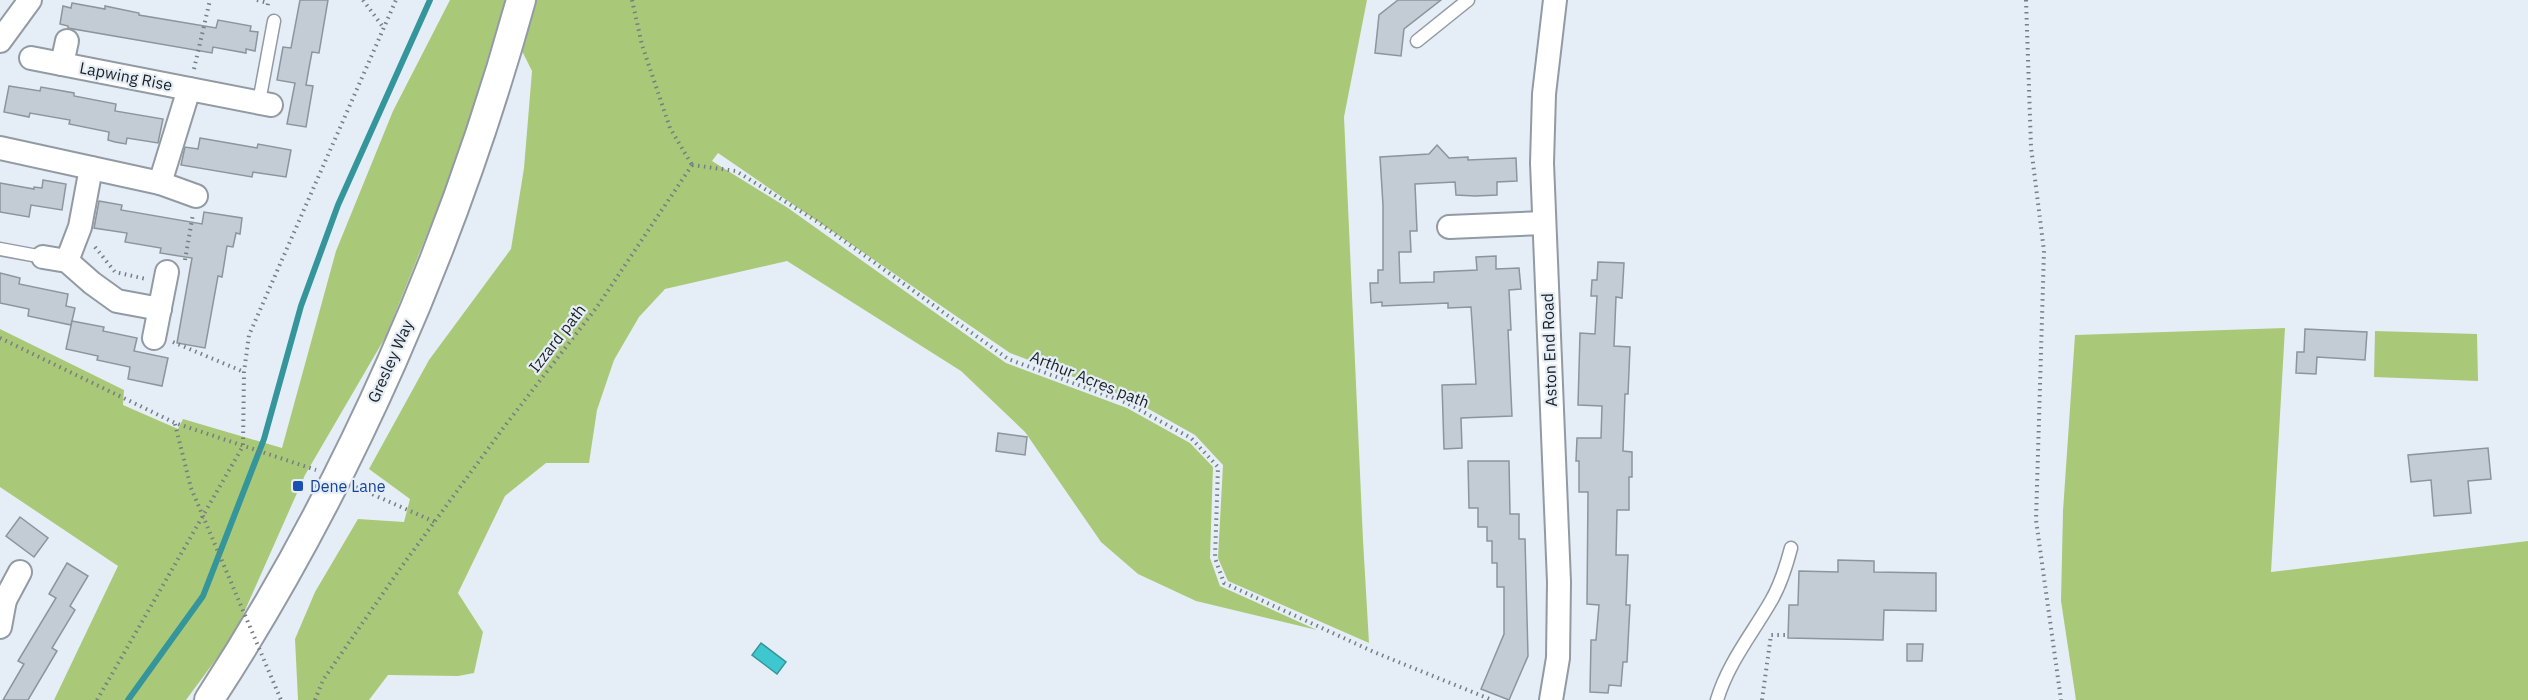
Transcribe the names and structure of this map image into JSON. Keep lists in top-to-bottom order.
{
  "streets": {
    "street": ["Lapwing Rise", "Aston End Road", "Gresley Way"],
    "path": ["Izzard path", "Arthur Acres path"]
  },
  "crossings": [
    ["Izzard path", "Arthur Acres path"]
  ],
  "places": {
    "transit": ["Dene Lane"]
  }
}
